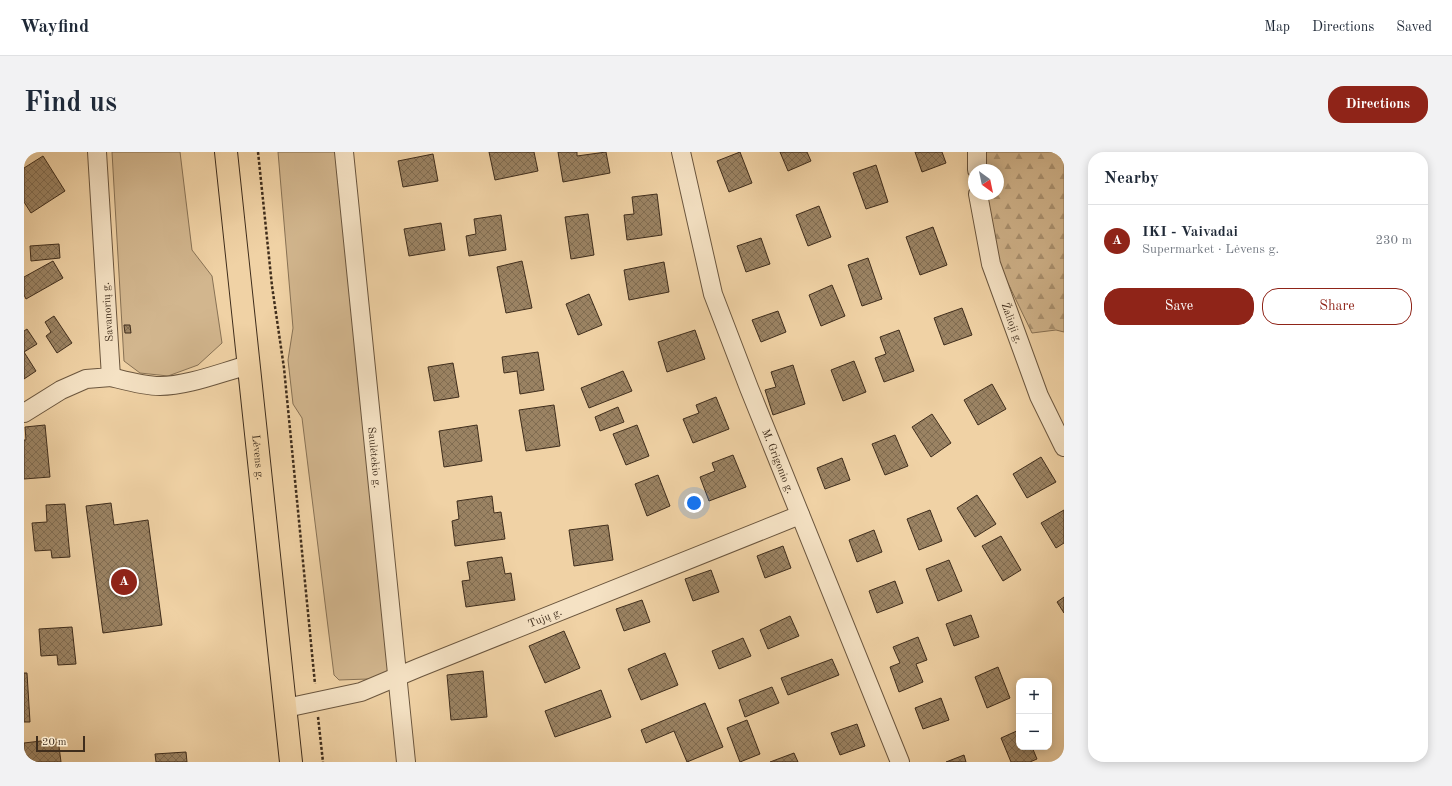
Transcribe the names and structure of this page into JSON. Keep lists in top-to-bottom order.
{
  "streets": {
    "main road": ["Lėvens g."],
    "street": [
      "Savanorių g.",
      "Žalioji g.",
      "Saulėtekio g.",
      "M. Grigonio g.",
      "Tujų g."
    ]
  },
  "crossings": [
    ["Lėvens g.", "Tujų g."],
    ["Saulėtekio g.", "Tujų g."],
    ["M. Grigonio g.", "Tujų g."]
  ],
  "scale_bar": "20 m",
  "north": "bottom right",
  "page": {
    "header": "Wayfind",
    "nav": ["Map", "Directions", "Saved"],
    "buttons": [
      "Directions",
      ["Save", "Share"]
    ],
    "title": "Find us",
    "heading": "Nearby",
    "list": [
      {
        "mark": "A",
        "name": "IKI - Vaivadai",
        "note": "Supermarket · Lėvens g.",
        "value": "230 m"
      }
    ],
    "pins": "A",
    "map_buttons": ["+", "−"],
    "scale": "20 m"
  }
}
